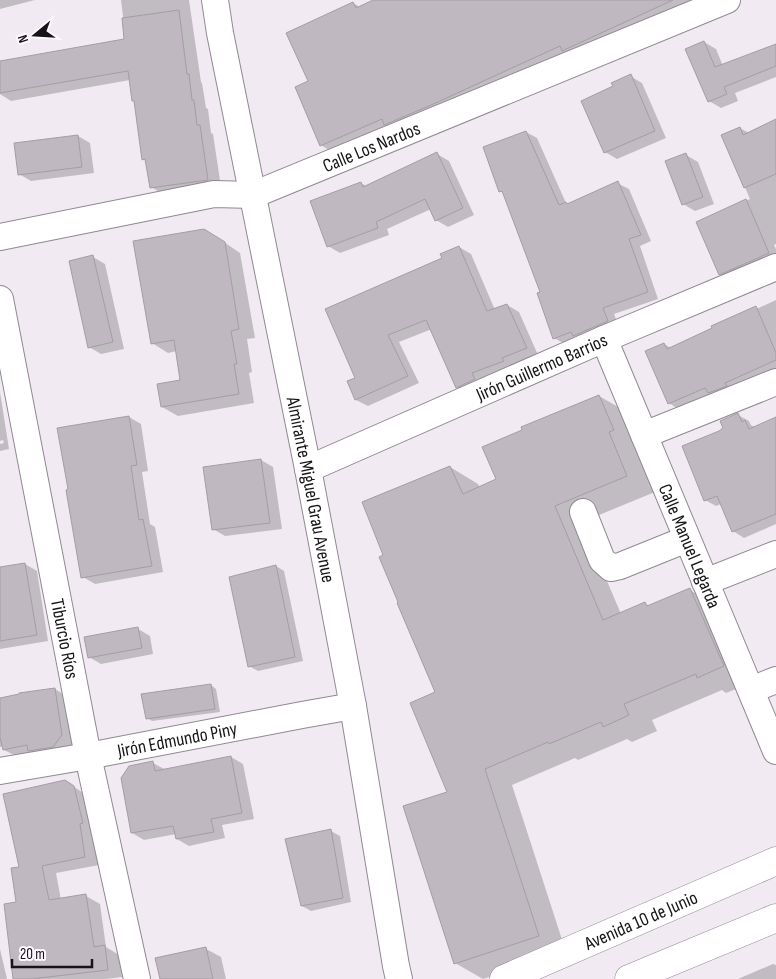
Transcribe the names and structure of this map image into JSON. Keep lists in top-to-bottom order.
{
  "streets": {
    "street": [
      "Calle Los Nardos",
      "Jirón Guillermo Barrios",
      "Almirante Miguel Grau Avenue",
      "Calle Manuel Legarda",
      "Tiburcio Ríos",
      "Jirón Edmundo Piny",
      "Avenida 10 de Junio"
    ]
  },
  "crossings": [
    ["Calle Los Nardos", "Almirante Miguel Grau Avenue"],
    ["Jirón Guillermo Barrios", "Almirante Miguel Grau Avenue"],
    ["Jirón Guillermo Barrios", "Calle Manuel Legarda"],
    ["Almirante Miguel Grau Avenue", "Jirón Edmundo Piny"],
    ["Tiburcio Ríos", "Jirón Edmundo Piny"]
  ],
  "scale_bar": "20 m",
  "north": "left"
}
